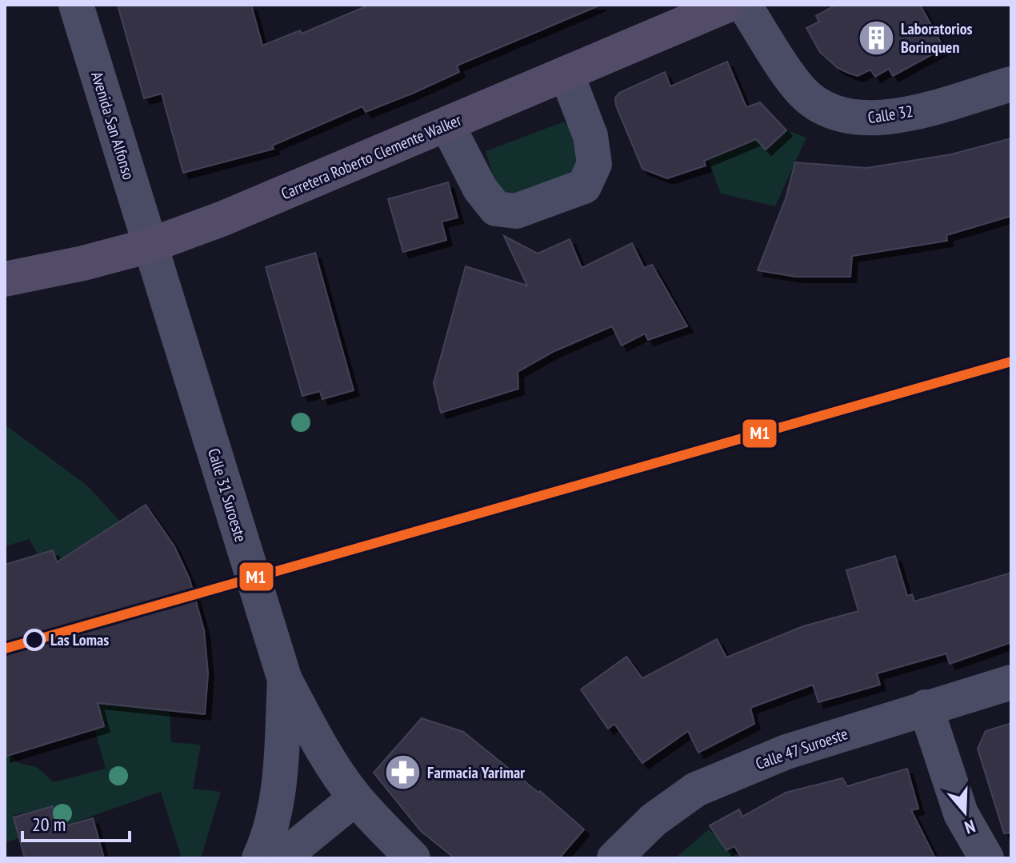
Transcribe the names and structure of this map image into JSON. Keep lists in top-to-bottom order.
{
  "streets": {
    "main road": ["Carretera Roberto Clemente Walker"],
    "street": [
      "Calle 32",
      "Avenida San Alfonso",
      "Calle 31 Suroeste",
      "Calle 47 Suroeste"
    ]
  },
  "crossings": [
    ["Avenida San Alfonso", "Carretera Roberto Clemente Walker"],
    ["Avenida San Alfonso", "Calle 31 Suroeste"],
    ["Carretera Roberto Clemente Walker", "Calle 31 Suroeste"]
  ],
  "places": {
    "building": ["Laboratorios Borinquen"],
    "other": ["Las Lomas"],
    "pharmacy": ["Farmacia Yarimar"]
  },
  "lines": ["transit line M1"],
  "scale_bar": "20 m",
  "north": "bottom"
}
